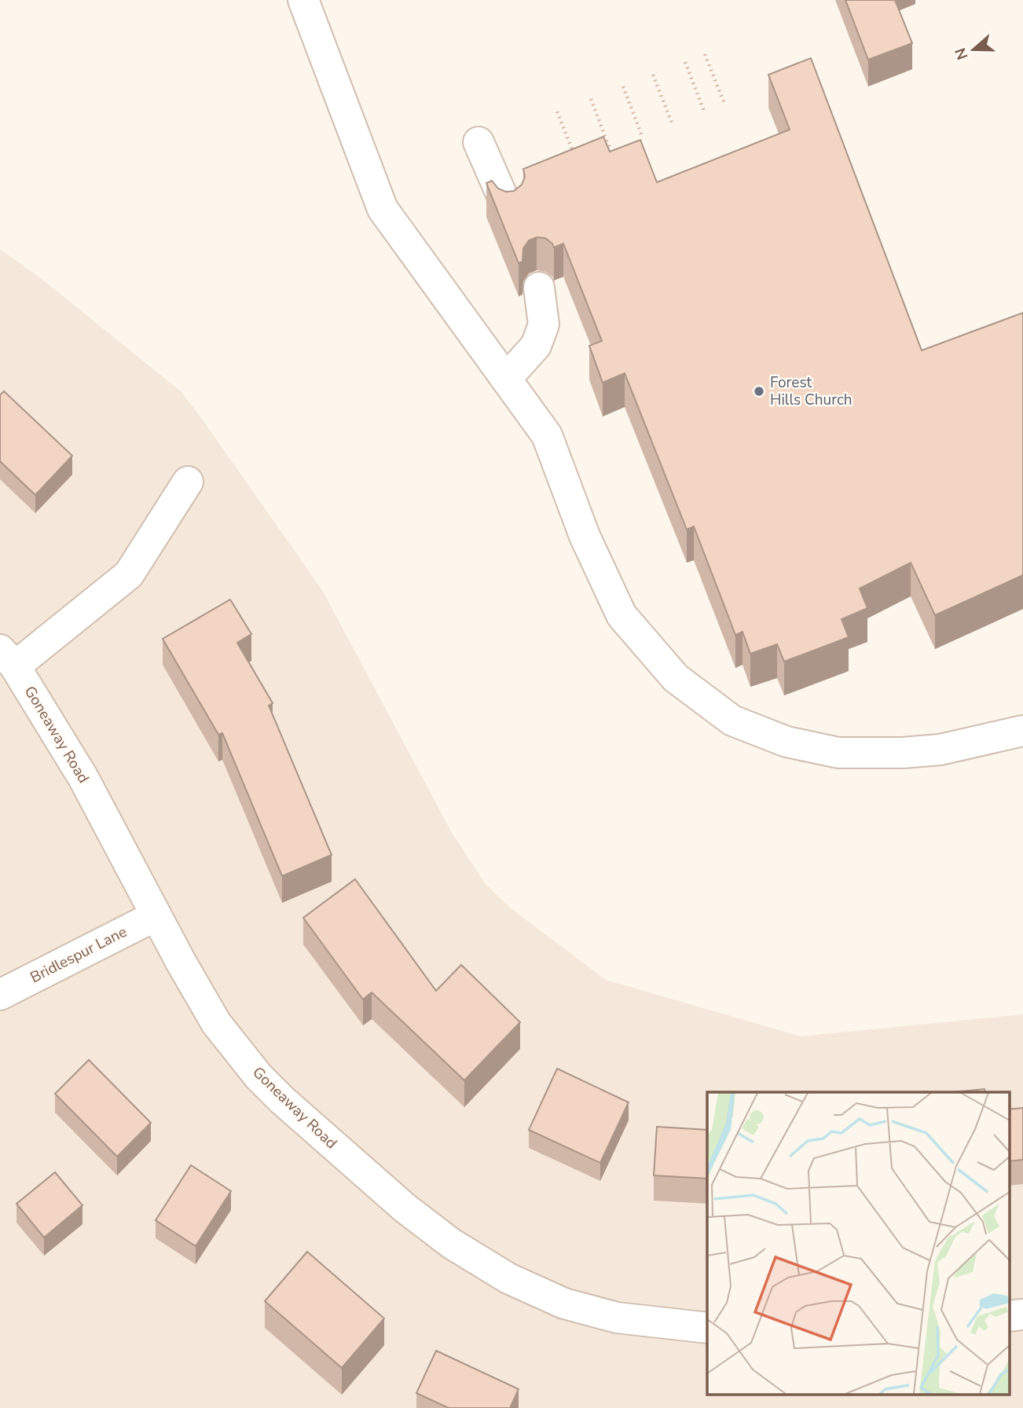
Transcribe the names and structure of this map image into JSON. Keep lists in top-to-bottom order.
{
  "streets": {
    "street": ["Goneaway Road", "Bridlespur Lane"]
  },
  "crossings": [
    ["Goneaway Road", "Bridlespur Lane"]
  ],
  "places": ["Forest Hills Church"],
  "north": "left"
}
